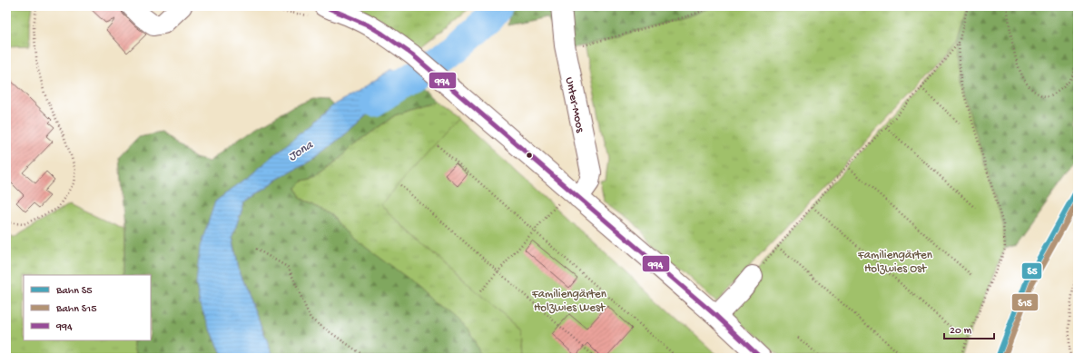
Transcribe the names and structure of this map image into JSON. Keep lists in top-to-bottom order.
{
  "streets": {
    "street": ["Unter-Moos"]
  },
  "water": ["Jona"],
  "parks": ["Familiengärten Holzwies Ost", "Familiengärten Holzwies West"],
  "lines": ["transit line 994", "rail line S5", "rail line S15"],
  "legend": ["Bahn S5", "Bahn S15", "994"],
  "scale_bar": "20 m"
}
